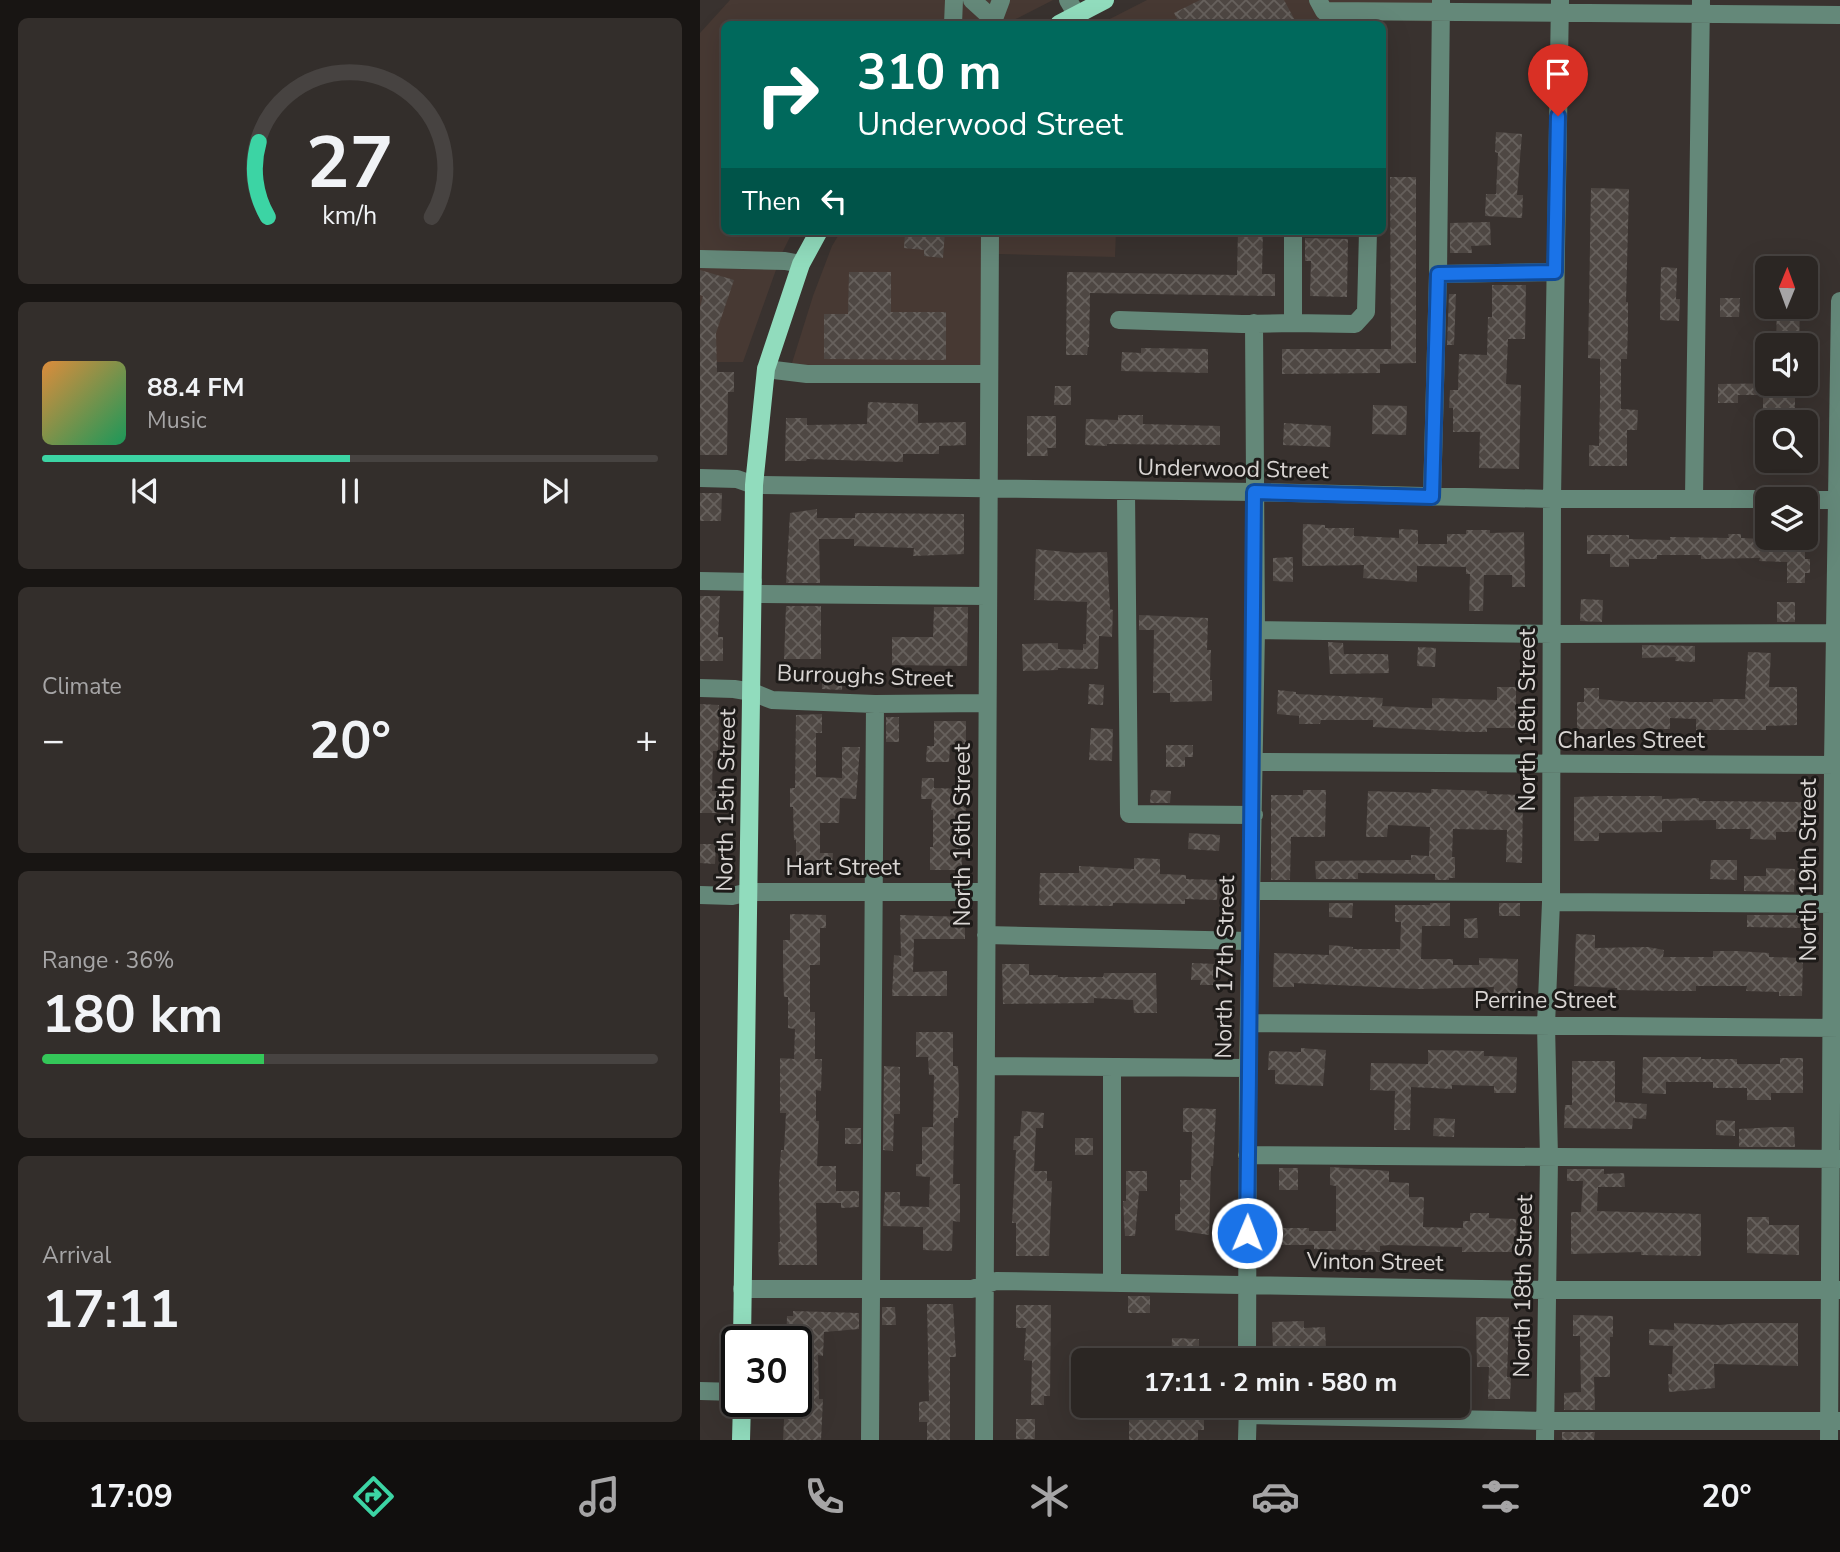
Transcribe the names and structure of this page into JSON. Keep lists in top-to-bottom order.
{
  "streets": {
    "main road": ["North 15th Street"],
    "street": [
      "Underwood Street",
      "Burroughs Street",
      "North 18th Street",
      "Charles Street",
      "North 16th Street",
      "Hart Street",
      "North 19th Street",
      "North 17th Street",
      "Perrine Street",
      "Vinton Street"
    ]
  },
  "crossings": [
    ["Underwood Street", "North 18th Street"],
    ["Underwood Street", "North 15th Street"],
    ["Underwood Street", "North 16th Street"],
    ["Underwood Street", "North 17th Street"],
    ["Burroughs Street", "North 15th Street"],
    ["Burroughs Street", "North 16th Street"],
    ["North 18th Street", "Charles Street"],
    ["North 18th Street", "Perrine Street"],
    ["North 18th Street", "Vinton Street"],
    ["Charles Street", "North 19th Street"],
    ["Charles Street", "North 17th Street"],
    ["North 15th Street", "Hart Street"],
    ["North 15th Street", "Vinton Street"],
    ["North 16th Street", "Hart Street"],
    ["North 16th Street", "Vinton Street"],
    ["North 19th Street", "Perrine Street"],
    ["North 19th Street", "Vinton Street"],
    ["North 17th Street", "Perrine Street"],
    ["North 17th Street", "Vinton Street"]
  ],
  "north": "top",
  "page": {
    "turn": ["310 m", "Underwood Street"],
    "then": "Then",
    "song": ["88.4 FM", "Music"],
    "tile": [
      "Climate",
      ["Range · 36%", "180 km"],
      ["Arrival", "17:11"]
    ],
    "heat": ["−", "20°", "+"],
    "limit": "30",
    "trip": "17:11 · 2 min · 580 m",
    "tabs": ["17:09", "20°"],
    "gauge": ["27", "km/h"]
  }
}
